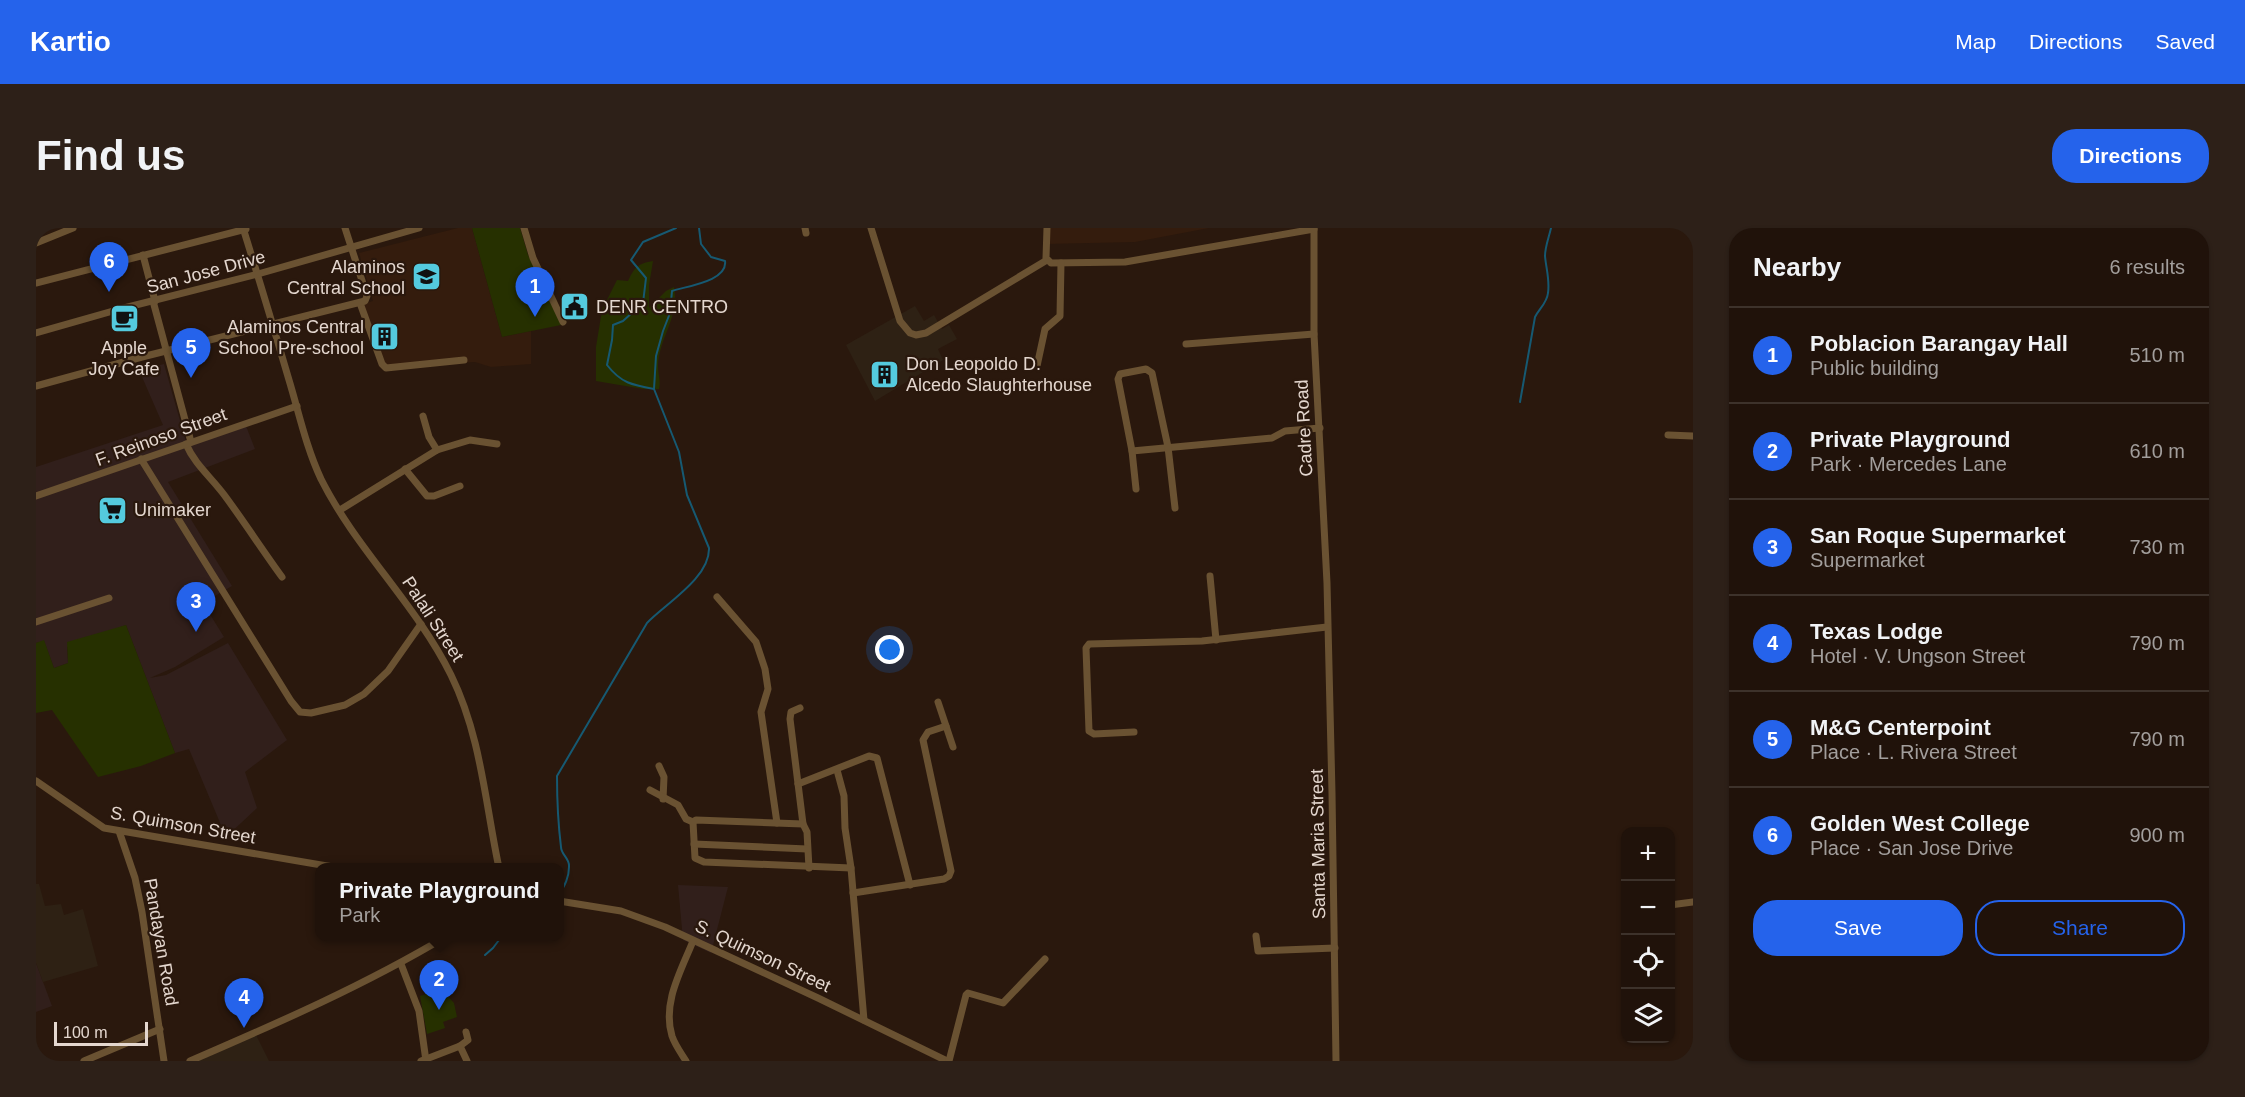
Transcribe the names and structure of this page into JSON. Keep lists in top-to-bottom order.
{
  "streets": {
    "street": [
      "San Jose Drive",
      "Cadre Road",
      "F. Reinoso Street",
      "Palali Street",
      "S. Quimson Street",
      "Santa Maria Street",
      "Pandayan Road"
    ]
  },
  "crossings": [
    ["San Jose Drive", "Palali Street"],
    ["Cadre Road", "Santa Maria Street"],
    ["F. Reinoso Street", "Palali Street"],
    ["S. Quimson Street", "Pandayan Road"]
  ],
  "places": {
    "school or university": ["Alaminos Central School"],
    "public building": ["DENR CENTRO"],
    "cafe": ["Apple Joy Cafe"],
    "building": ["Alaminos Central School Pre-school", "Don Leopoldo D. Alcedo Slaughterhouse"],
    "supermarket": ["Unimaker"]
  },
  "scale_bar": "100 m",
  "page": {
    "header": "Kartio",
    "nav": ["Map", "Directions", "Saved"],
    "buttons": [
      "Directions",
      ["Save", "Share"]
    ],
    "title": "Find us",
    "heading": ["Nearby", "6 results"],
    "pins": [
      "6",
      "1",
      "5",
      "3",
      "2",
      "4"
    ],
    "list": [
      {
        "mark": "1",
        "name": "Poblacion Barangay Hall",
        "note": "Public building",
        "value": "510 m"
      },
      {
        "mark": "2",
        "name": "Private Playground",
        "note": "Park · Mercedes Lane",
        "value": "610 m"
      },
      {
        "mark": "3",
        "name": "San Roque Supermarket",
        "note": "Supermarket",
        "value": "730 m"
      },
      {
        "mark": "4",
        "name": "Texas Lodge",
        "note": "Hotel · V. Ungson Street",
        "value": "790 m"
      },
      {
        "mark": "5",
        "name": "M&G Centerpoint",
        "note": "Place · L. Rivera Street",
        "value": "790 m"
      },
      {
        "mark": "6",
        "name": "Golden West College",
        "note": "Place · San Jose Drive",
        "value": "900 m"
      }
    ],
    "map_buttons": ["+", "−"],
    "popup": ["Private Playground", "Park"],
    "scale": "100 m"
  }
}
